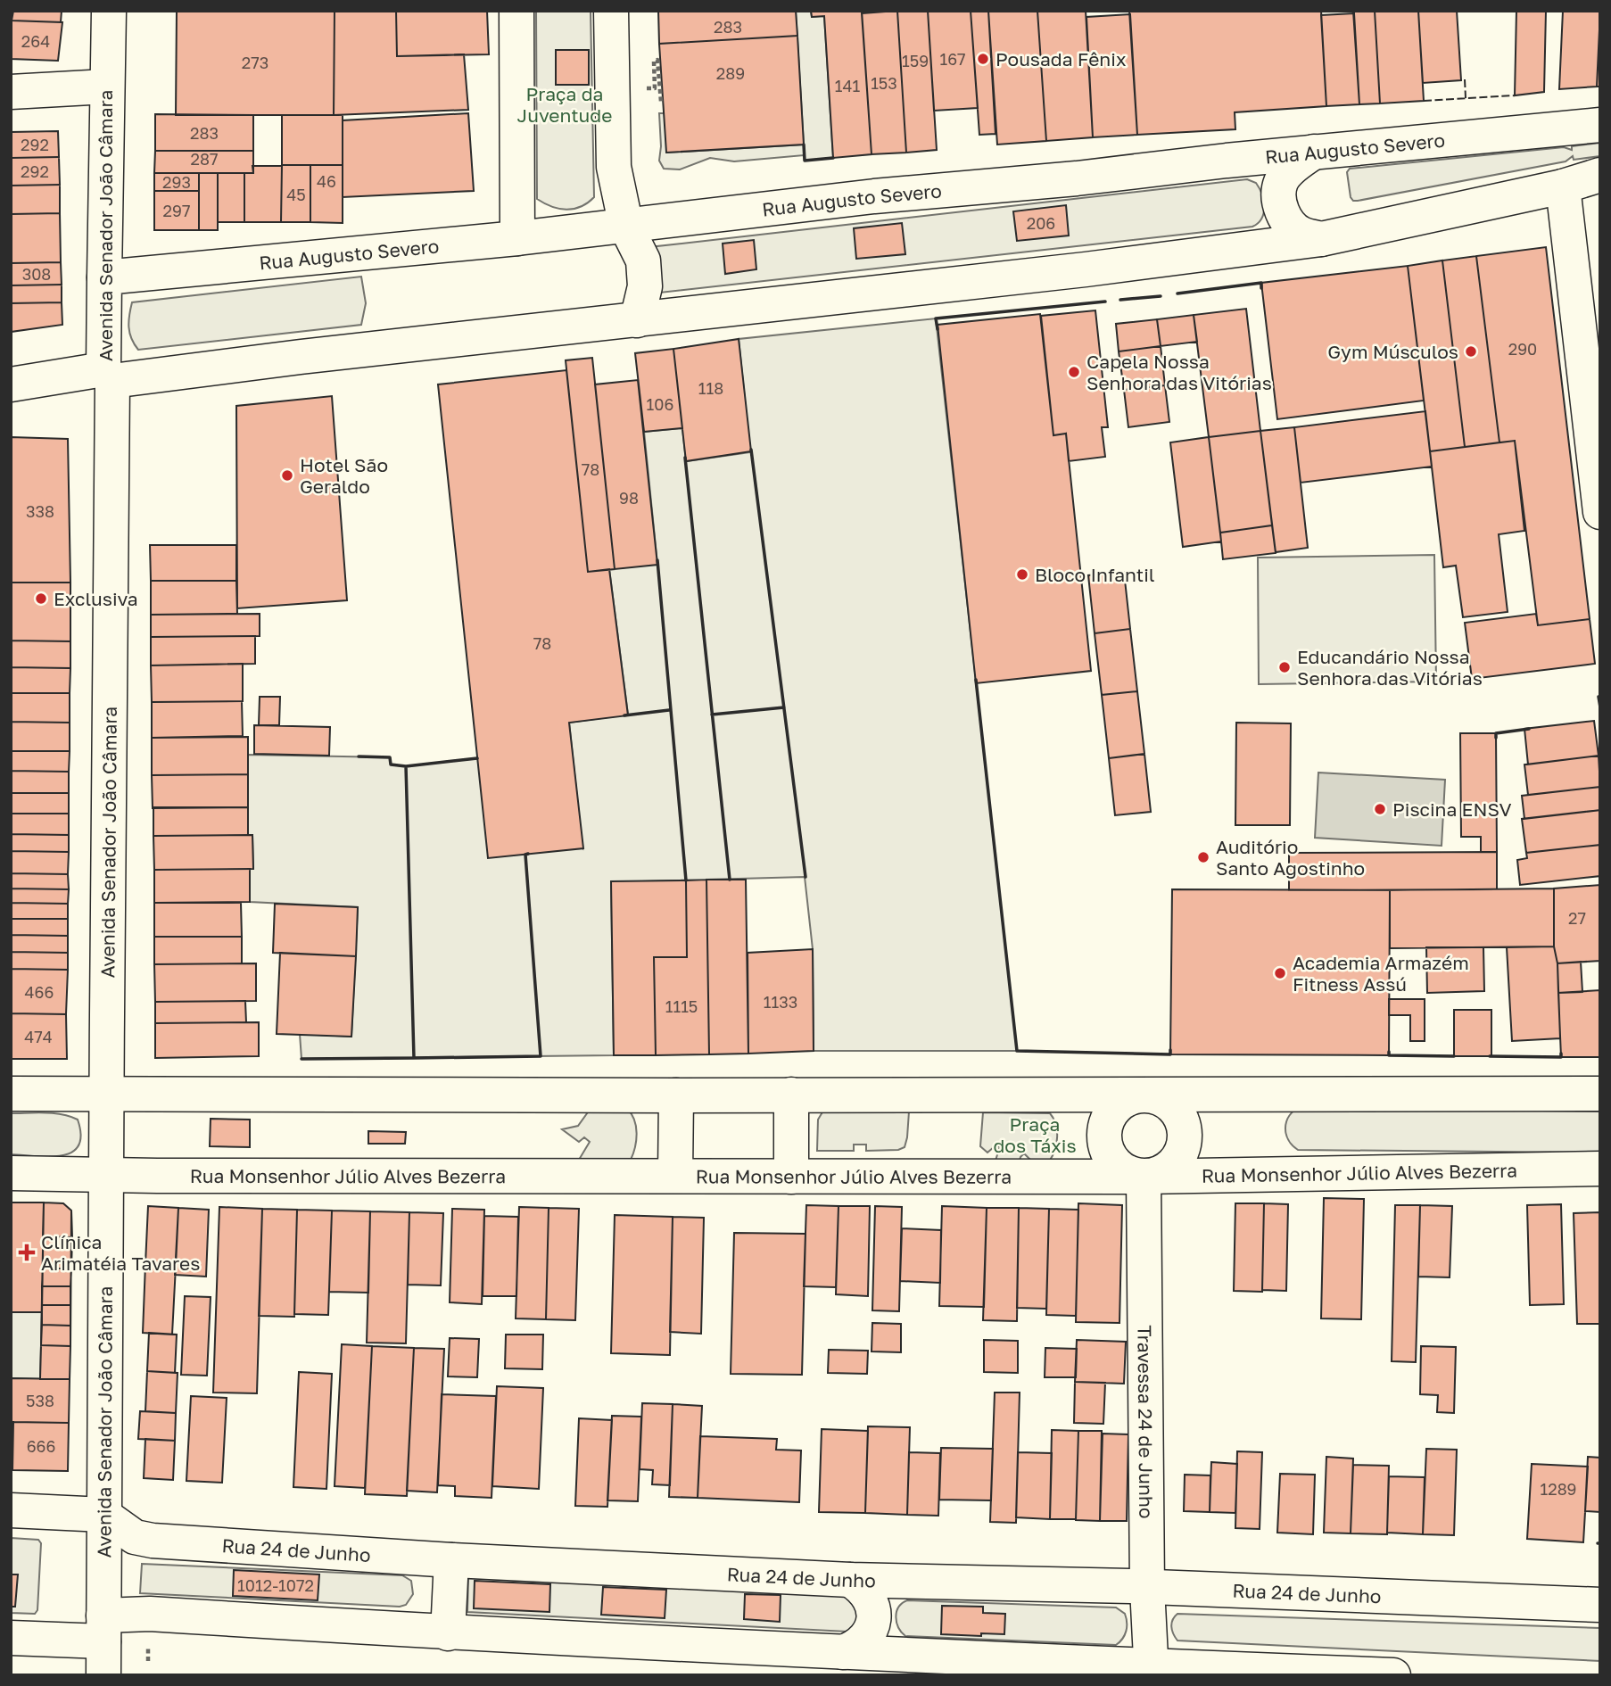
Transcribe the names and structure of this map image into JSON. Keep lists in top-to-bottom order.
{
  "streets": {
    "street": [
      "Rua Augusto Severo",
      "Avenida Senador João Câmara",
      "Rua Monsenhor Júlio Alves Bezerra",
      "Travessa 24 de Junho",
      "Rua 24 de Junho"
    ]
  },
  "crossings": [
    ["Rua Augusto Severo", "Avenida Senador João Câmara"],
    ["Avenida Senador João Câmara", "Rua Monsenhor Júlio Alves Bezerra"],
    ["Avenida Senador João Câmara", "Rua 24 de Junho"],
    ["Rua Monsenhor Júlio Alves Bezerra", "Travessa 24 de Junho"],
    ["Travessa 24 de Junho", "Rua 24 de Junho"]
  ],
  "parks": ["Praça da Juventude", "Praça dos Táxis"],
  "places": {
    "other": [
      "Pousada Fênix",
      "Gym Músculos",
      "Capela Nossa Senhora das Vitórias",
      "Hotel São Geraldo",
      "Bloco Infantil",
      "Exclusiva",
      "Educandário Nossa Senhora das Vitórias",
      "Piscina ENSV",
      "Auditório Santo Agostinho",
      "Academia Armazém Fitness Assú"
    ],
    "health": ["Clínica Arimatéia Tavares"]
  },
  "house_numbers": [
    "283",
    "264",
    "167",
    "159",
    "273",
    "289",
    "153",
    "141",
    "283",
    "292",
    "287",
    "292",
    "46",
    "293",
    "45",
    "297",
    "206",
    "308",
    "290",
    "118",
    "106",
    "78",
    "98",
    "338",
    "78",
    "27",
    "466",
    "1133",
    "1115",
    "474",
    "538",
    "666",
    "1289",
    "1012-1072"
  ]
}
